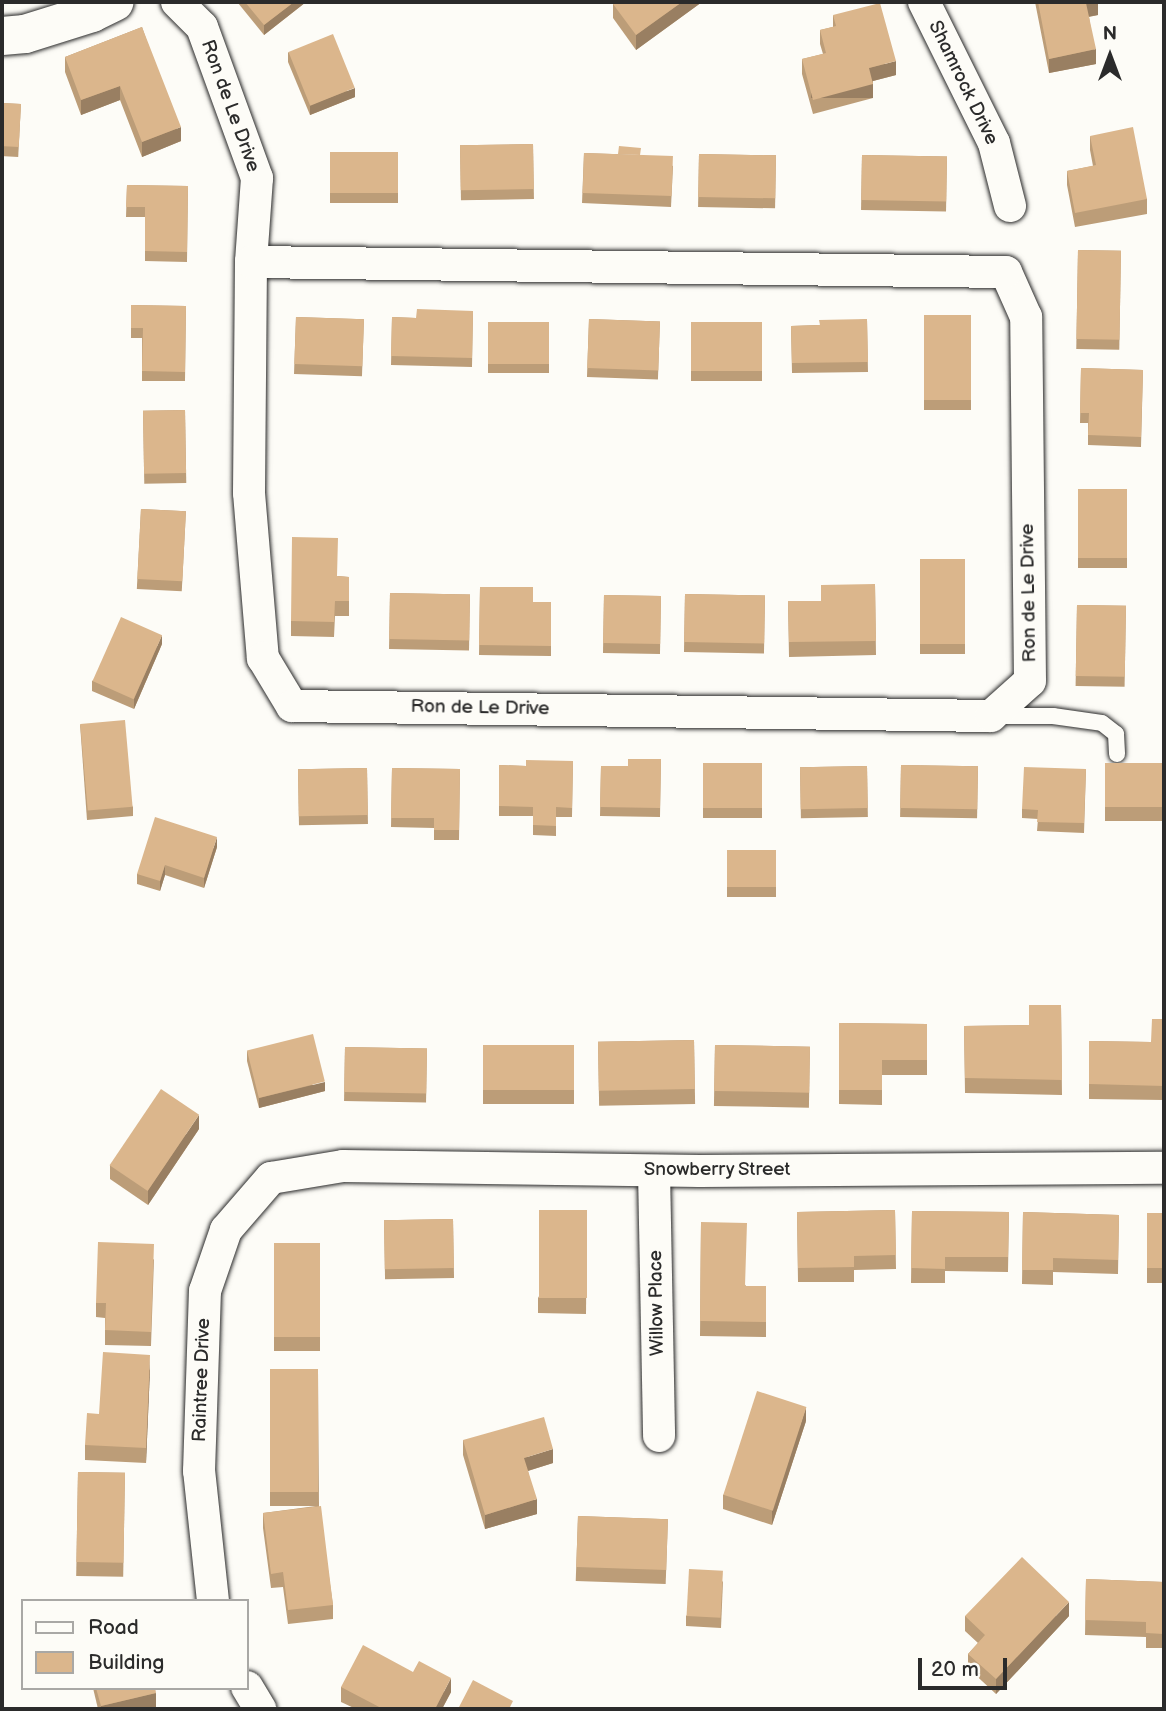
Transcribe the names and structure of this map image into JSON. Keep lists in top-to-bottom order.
{
  "streets": {
    "street": [
      "Shamrock Drive",
      "Ron de Le Drive",
      "Snowberry Street",
      "Willow Place",
      "Raintree Drive"
    ]
  },
  "crossings": [
    ["Snowberry Street", "Willow Place"],
    ["Snowberry Street", "Raintree Drive"]
  ],
  "legend": ["Road", "Building"],
  "scale_bar": "20 m",
  "north": "top"
}
